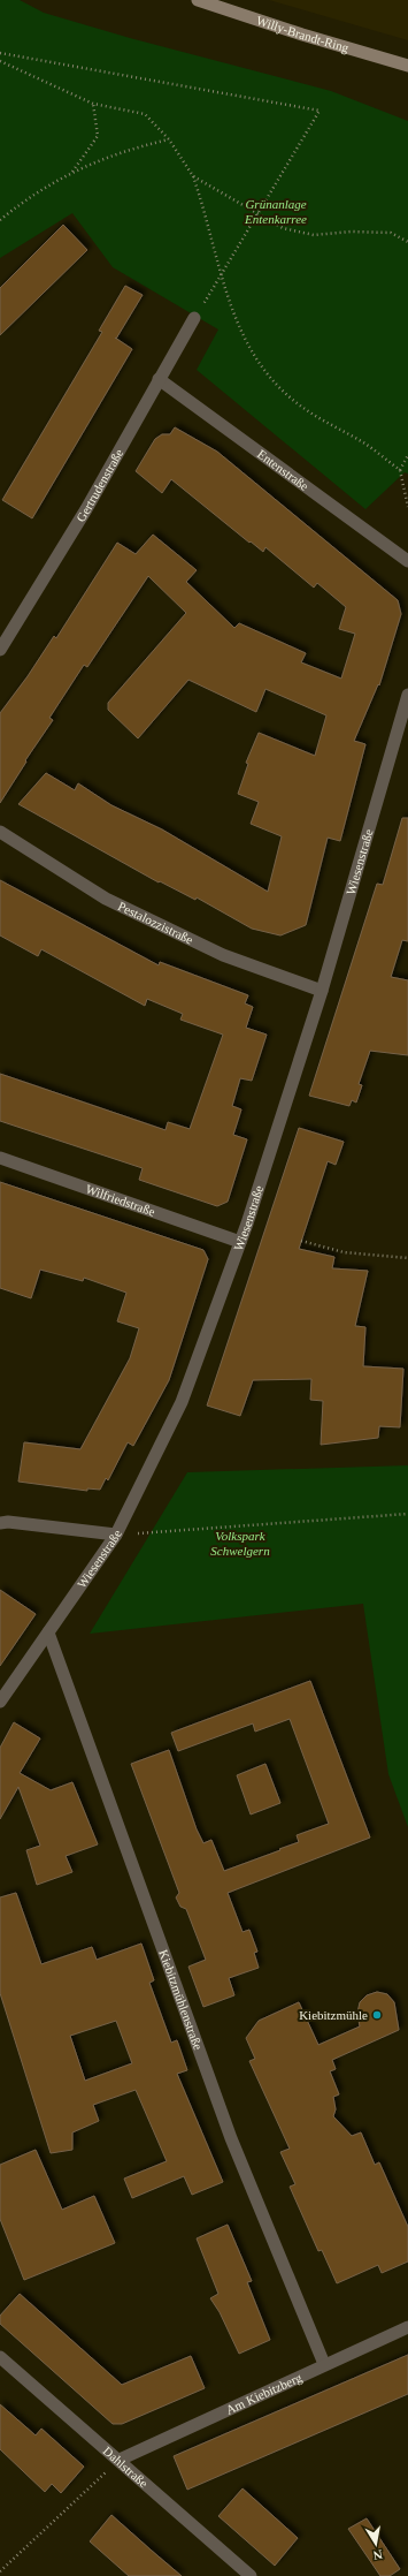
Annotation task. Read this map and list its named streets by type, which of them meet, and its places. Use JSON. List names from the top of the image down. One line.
{"streets":{"main road":["Willy-Brandt-Ring"],"street":["Entenstraße","Gertrudenstraße","Wiesenstraße","Pestalozzistraße","Wilfriedstraße","Kiebitzmühlenstraße","Am Kiebitzberg","Dahlstraße"]},"crossings":[["Entenstraße","Gertrudenstraße"],["Wiesenstraße","Pestalozzistraße"],["Wiesenstraße","Wilfriedstraße"],["Wiesenstraße","Kiebitzmühlenstraße"],["Kiebitzmühlenstraße","Am Kiebitzberg"],["Am Kiebitzberg","Dahlstraße"]],"parks":["Grünanlage Entenkarree","Volkspark Schwelgern"],"places":["Kiebitzmühle"],"north":"bottom"}
